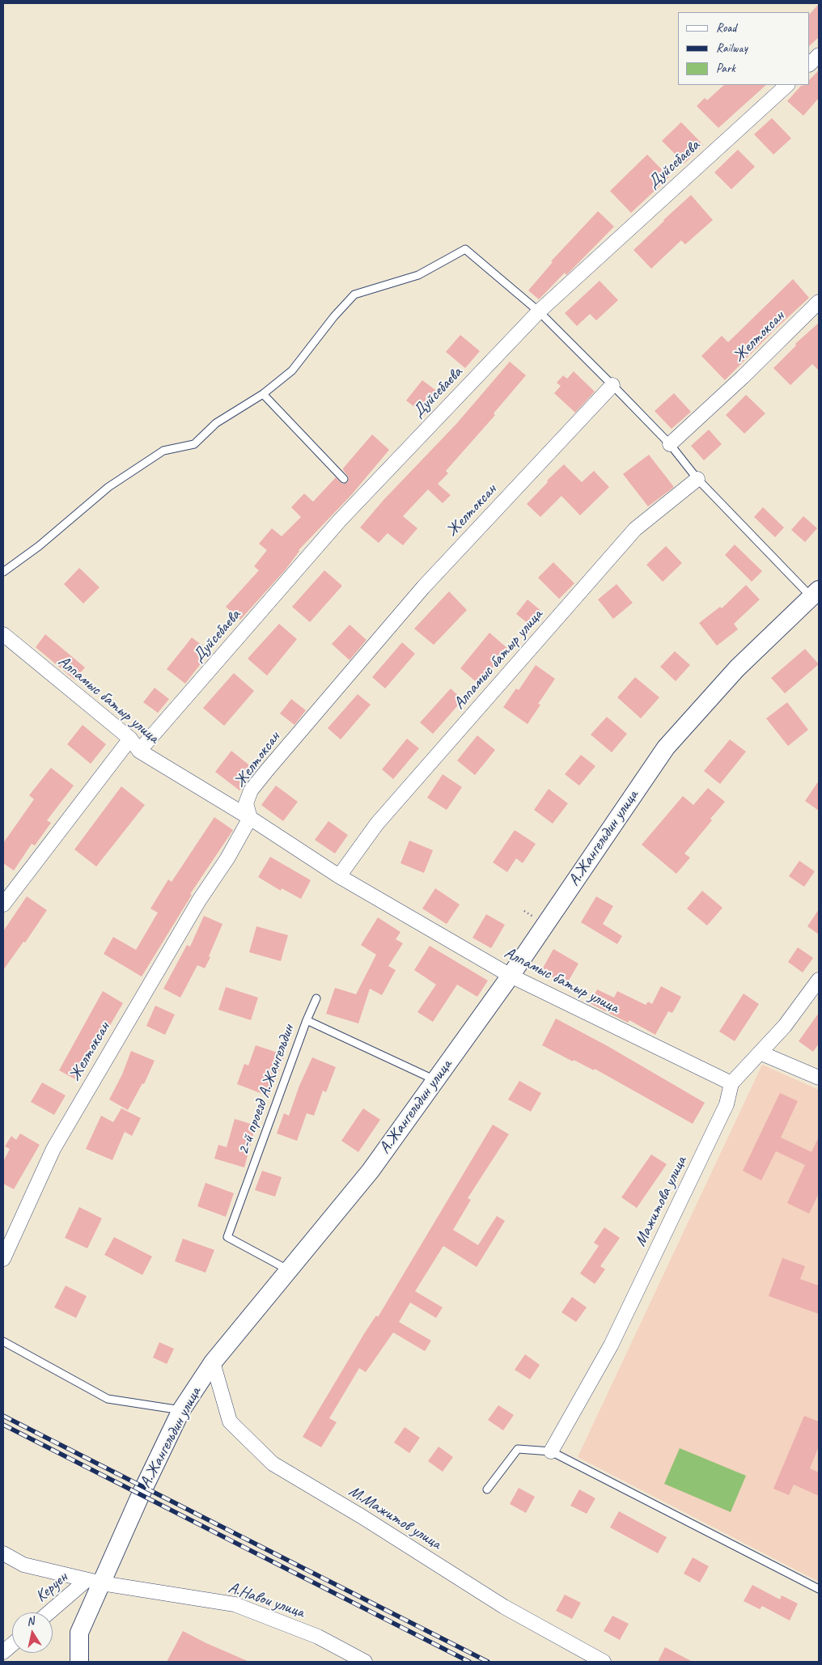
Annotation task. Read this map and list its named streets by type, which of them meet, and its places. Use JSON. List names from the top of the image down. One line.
{"streets":{"street":["Дуйсебаева","Желтоксан","Алпамыс батыр улица","А.Жангельдин улица","Мажитова улица","М.Мажитов улица","Керуен","А.Навои улица"],"lane":["2-й проезд А.Жангельдин"]},"crossings":[["Дуйсебаева","Алпамыс батыр улица"],["Желтоксан","Алпамыс батыр улица"],["Алпамыс батыр улица","А.Жангельдин улица"],["Алпамыс батыр улица","Мажитова улица"],["А.Жангельдин улица","2-й проезд А.Жангельдин"],["А.Жангельдин улица","М.Мажитов улица"],["А.Жангельдин улица","Керуен"],["А.Жангельдин улица","А.Навои улица"],["Керуен","А.Навои улица"]],"legend":["Road","Railway","Park"],"north":"top"}
